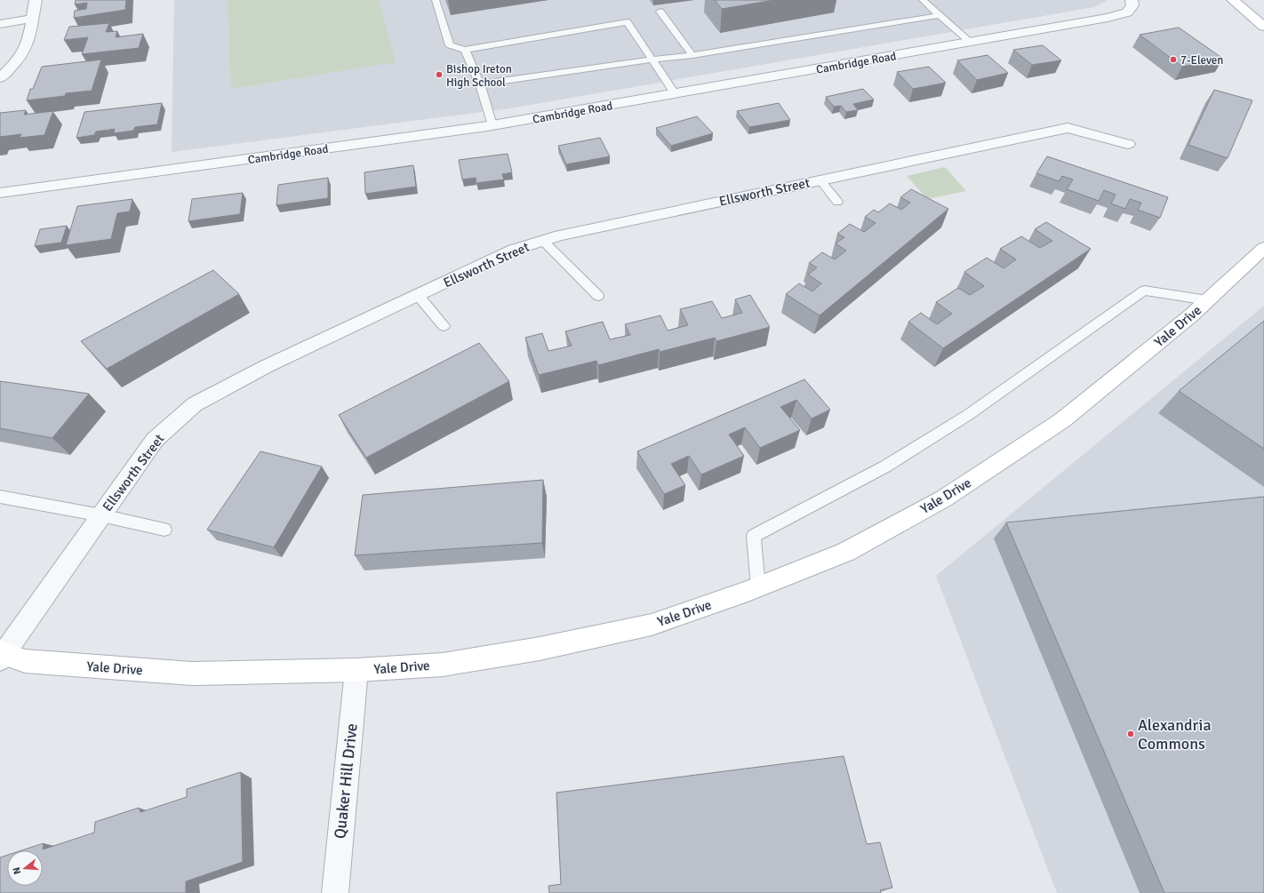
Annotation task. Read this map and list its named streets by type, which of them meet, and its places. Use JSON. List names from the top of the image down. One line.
{"streets":{"street":["Cambridge Road","Ellsworth Street","Yale Drive","Quaker Hill Drive"]},"crossings":[["Ellsworth Street","Yale Drive"],["Yale Drive","Quaker Hill Drive"]],"places":["7-Eleven","Bishop Ireton High School","Alexandria Commons"],"north":"left"}
